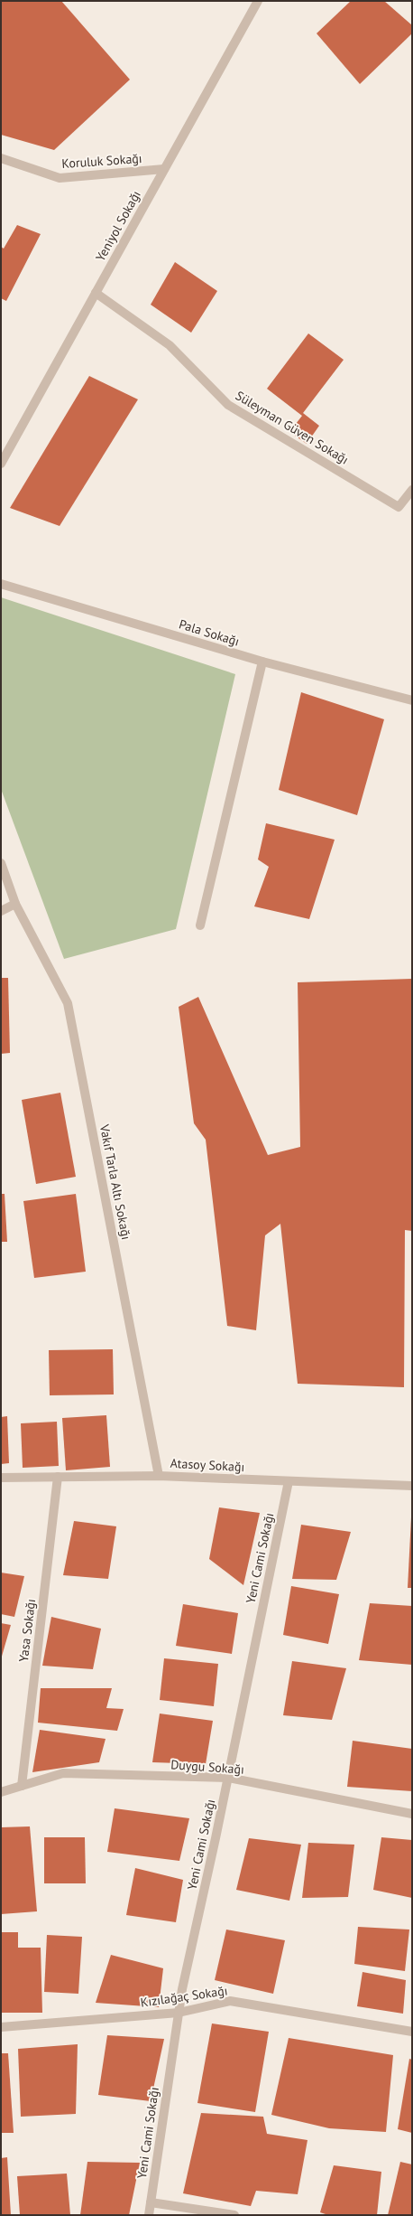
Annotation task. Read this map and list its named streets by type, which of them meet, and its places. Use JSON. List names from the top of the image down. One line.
{"streets":{"street":["Koruluk Sokağı","Yeniyol Sokağı","Süleyman Güven Sokağı","Pala Sokağı","Vakıf Tarla Altı Sokağı","Atasoy Sokağı","Yeni Cami Sokağı","Yasa Sokağı","Duygu Sokağı","Kızılağaç Sokağı"]},"crossings":[["Koruluk Sokağı","Yeniyol Sokağı"],["Yeniyol Sokağı","Süleyman Güven Sokağı"],["Vakıf Tarla Altı Sokağı","Atasoy Sokağı"],["Atasoy Sokağı","Yeni Cami Sokağı"],["Atasoy Sokağı","Yasa Sokağı"],["Yeni Cami Sokağı","Duygu Sokağı"],["Yeni Cami Sokağı","Kızılağaç Sokağı"],["Yasa Sokağı","Duygu Sokağı"]]}
